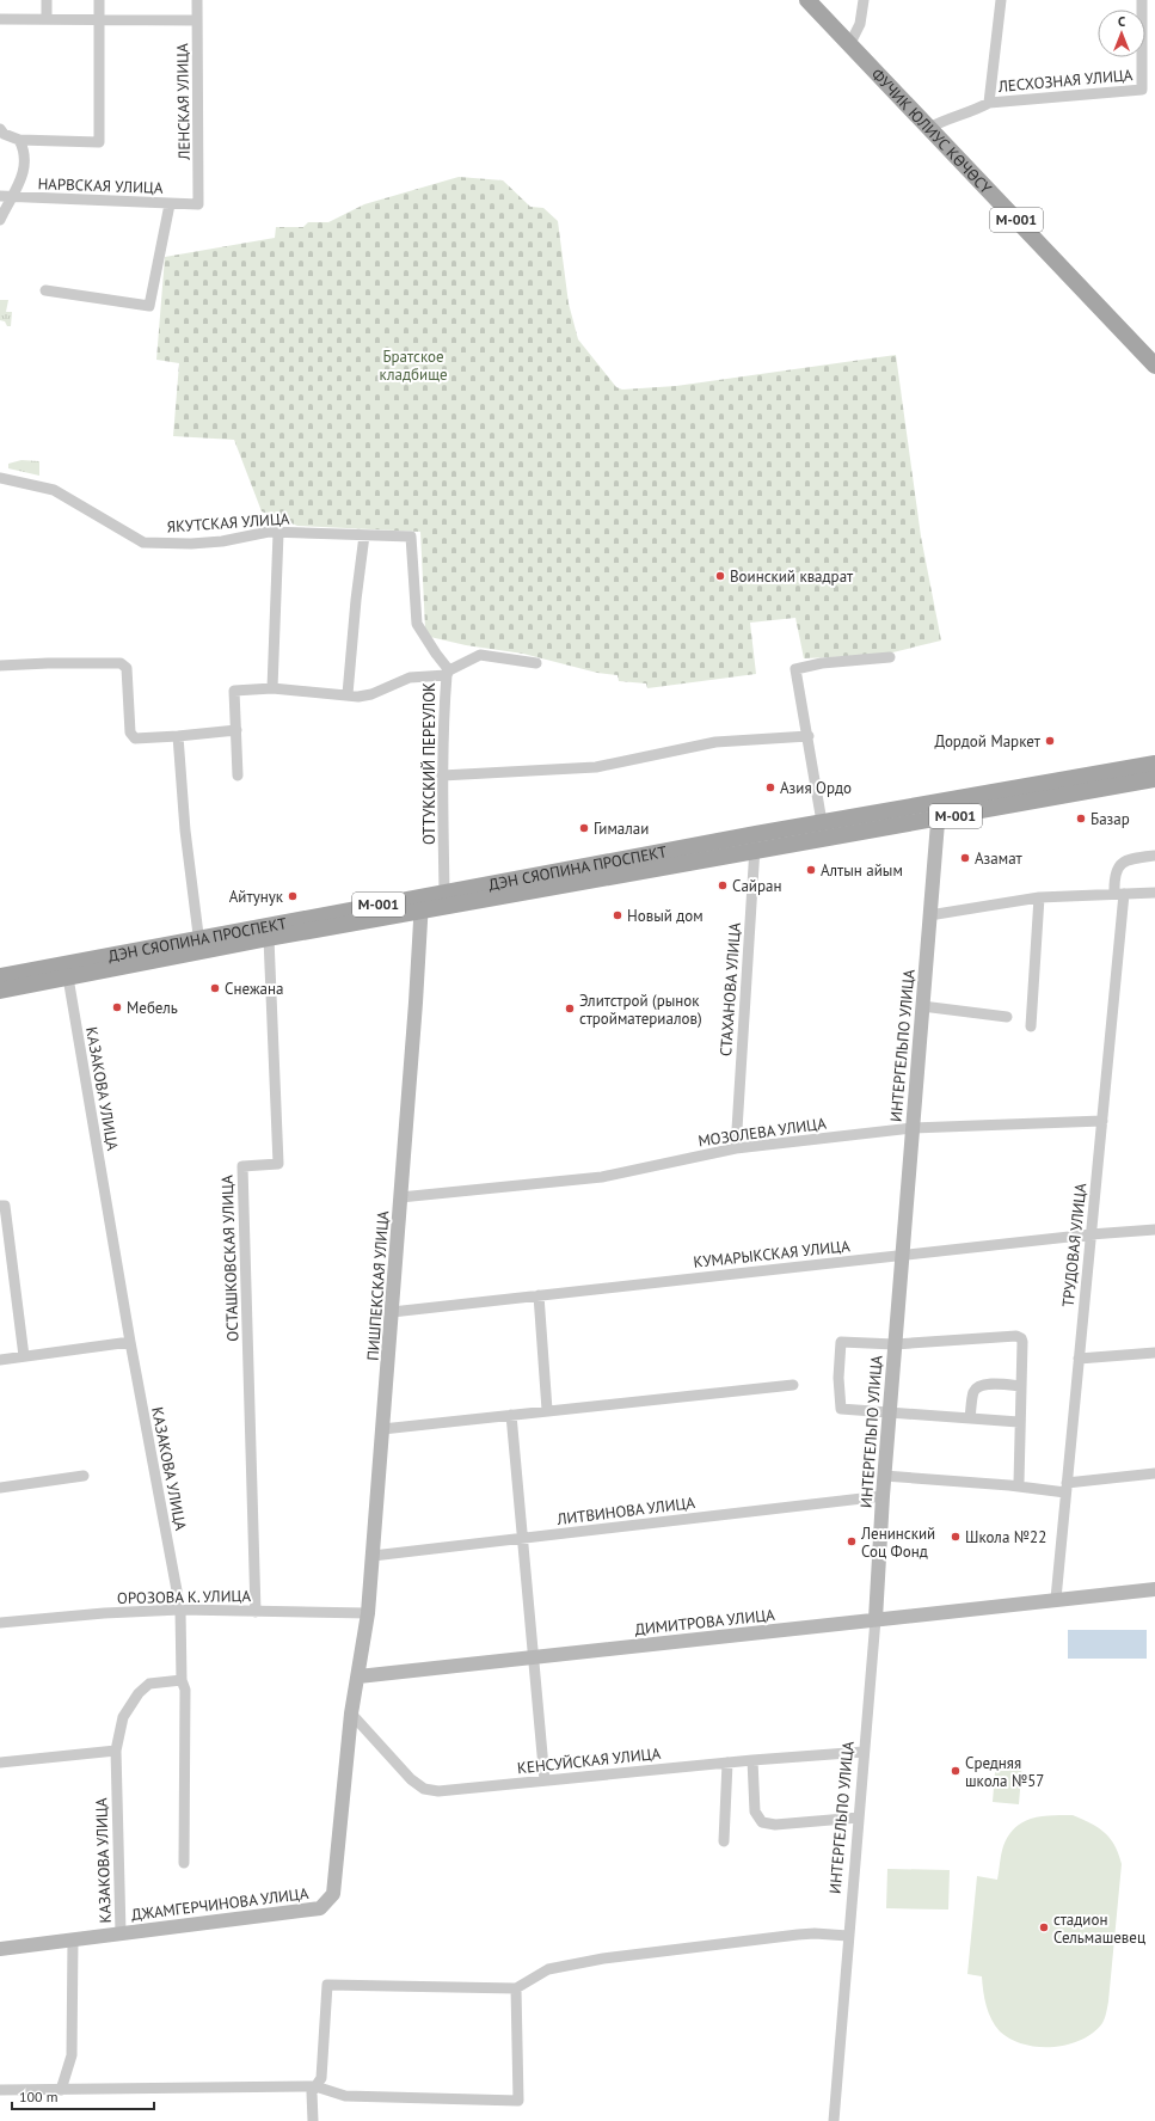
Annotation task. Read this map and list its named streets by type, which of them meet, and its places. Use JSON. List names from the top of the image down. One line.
{"streets":{"main road":["ФУЧИК ЮЛИУС КӨЧӨСҮ","М-001","M-001","ДЭН СЯОПИНА ПРОСПЕКТ"],"street":["ЛЕСХОЗНАЯ УЛИЦА","ЛЕНСКАЯ УЛИЦА","НАРВСКАЯ УЛИЦА","ЯКУТСКАЯ УЛИЦА","ОТТУКСКИЙ ПЕРЕУЛОК","СТАХАНОВА УЛИЦА","ИНТЕРГЕЛЬПО УЛИЦА","КАЗАКОВА УЛИЦА","МОЗОЛЕВА УЛИЦА","ТРУДОВАЯ УЛИЦА","КУМАРЫКСКАЯ УЛИЦА","ОСТАШКОВСКАЯ УЛИЦА","ПИШПЕКСКАЯ УЛИЦА","ЛИТВИНОВА УЛИЦА","ОРОЗОВА К. УЛИЦА","ДИМИТРОВА УЛИЦА","КЕНСУЙСКАЯ УЛИЦА","ДЖАМГЕРЧИНОВА УЛИЦА"]},"crossings":[["ЛЕНСКАЯ УЛИЦА","НАРВСКАЯ УЛИЦА"],["ЯКУТСКАЯ УЛИЦА","ОТТУКСКИЙ ПЕРЕУЛОК"],["ОТТУКСКИЙ ПЕРЕУЛОК","ДЭН СЯОПИНА ПРОСПЕКТ"],["ДЭН СЯОПИНА ПРОСПЕКТ","СТАХАНОВА УЛИЦА"],["ДЭН СЯОПИНА ПРОСПЕКТ","ИНТЕРГЕЛЬПО УЛИЦА"],["ДЭН СЯОПИНА ПРОСПЕКТ","КАЗАКОВА УЛИЦА"],["ДЭН СЯОПИНА ПРОСПЕКТ","ОСТАШКОВСКАЯ УЛИЦА"],["ДЭН СЯОПИНА ПРОСПЕКТ","ПИШПЕКСКАЯ УЛИЦА"],["СТАХАНОВА УЛИЦА","МОЗОЛЕВА УЛИЦА"],["ИНТЕРГЕЛЬПО УЛИЦА","МОЗОЛЕВА УЛИЦА"],["ИНТЕРГЕЛЬПО УЛИЦА","КУМАРЫКСКАЯ УЛИЦА"],["ИНТЕРГЕЛЬПО УЛИЦА","ЛИТВИНОВА УЛИЦА"],["ИНТЕРГЕЛЬПО УЛИЦА","ДИМИТРОВА УЛИЦА"],["ИНТЕРГЕЛЬПО УЛИЦА","КЕНСУЙСКАЯ УЛИЦА"],["КАЗАКОВА УЛИЦА","ОРОЗОВА К. УЛИЦА"],["КАЗАКОВА УЛИЦА","ДЖАМГЕРЧИНОВА УЛИЦА"],["МОЗОЛЕВА УЛИЦА","ТРУДОВАЯ УЛИЦА"],["МОЗОЛЕВА УЛИЦА","ПИШПЕКСКАЯ УЛИЦА"],["ТРУДОВАЯ УЛИЦА","КУМАРЫКСКАЯ УЛИЦА"],["ТРУДОВАЯ УЛИЦА","ДИМИТРОВА УЛИЦА"],["КУМАРЫКСКАЯ УЛИЦА","ПИШПЕКСКАЯ УЛИЦА"],["ОСТАШКОВСКАЯ УЛИЦА","ОРОЗОВА К. УЛИЦА"],["ПИШПЕКСКАЯ УЛИЦА","ЛИТВИНОВА УЛИЦА"],["ПИШПЕКСКАЯ УЛИЦА","ОРОЗОВА К. УЛИЦА"],["ПИШПЕКСКАЯ УЛИЦА","ДИМИТРОВА УЛИЦА"],["ПИШПЕКСКАЯ УЛИЦА","ДЖАМГЕРЧИНОВА УЛИЦА"],["ДИМИТРОВА УЛИЦА","ДЖАМГЕРЧИНОВА УЛИЦА"],["КЕНСУЙСКАЯ УЛИЦА","ДЖАМГЕРЧИНОВА УЛИЦА"]],"parks":["Братское кладбище"],"places":["Воинский квадрат","Дордой Маркет","Азия Ордо","Базар","Гималаи","Азамат","Алтын айым","Сайран","Айтунук","Новый дом","Снежана","Мебель","Элитстрой (рынок стройматериалов)","Школа №22","Ленинский Соц Фонд","Средняя школа №57","стадион Сельмашевец"],"scale_bar":"100 m","north":"top"}
